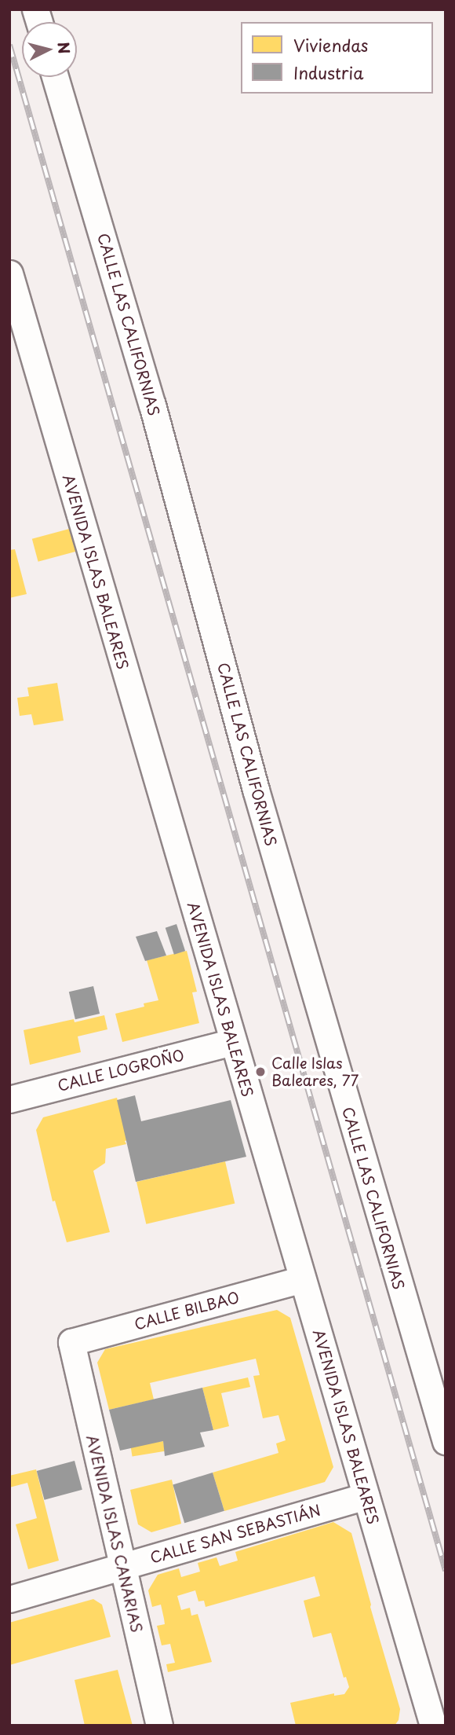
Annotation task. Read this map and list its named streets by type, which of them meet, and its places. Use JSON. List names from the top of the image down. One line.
{"streets":{"street":["CALLE LAS CALIFORNIAS","AVENIDA ISLAS BALEARES","CALLE LOGROÑO","CALLE BILBAO","AVENIDA ISLAS CANARIAS","CALLE SAN SEBASTIÁN"]},"crossings":[["AVENIDA ISLAS BALEARES","CALLE LOGROÑO"],["AVENIDA ISLAS BALEARES","CALLE BILBAO"],["AVENIDA ISLAS BALEARES","CALLE SAN SEBASTIÁN"],["CALLE BILBAO","AVENIDA ISLAS CANARIAS"],["AVENIDA ISLAS CANARIAS","CALLE SAN SEBASTIÁN"]],"places":["Calle Islas Baleares, 77"],"legend":["Viviendas","Industria"],"north":"right"}
